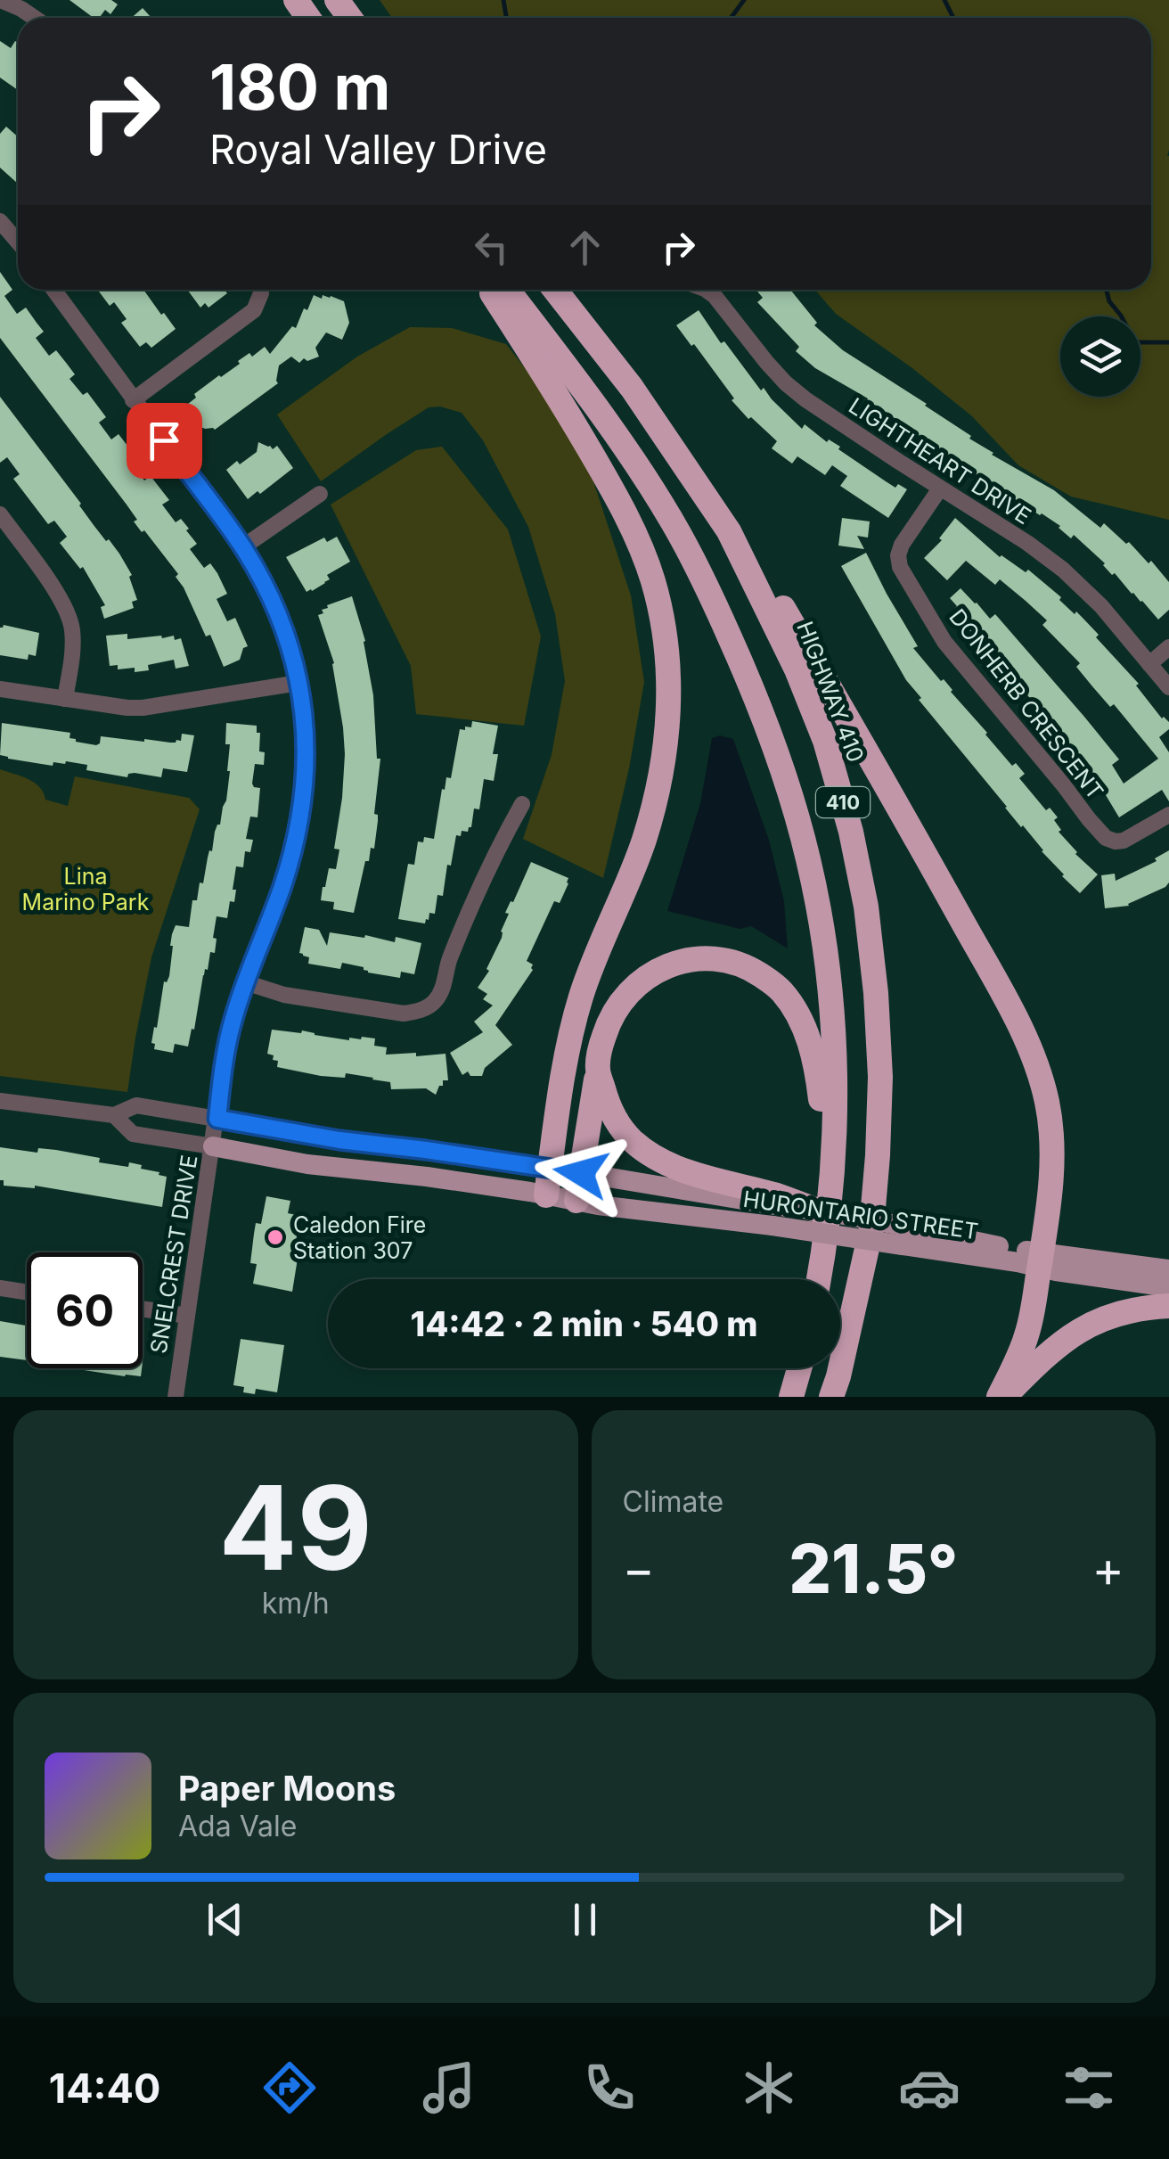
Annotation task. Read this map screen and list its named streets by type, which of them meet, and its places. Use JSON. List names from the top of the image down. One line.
{"streets":{"highway":["HIGHWAY 410","410"],"main road":["HURONTARIO STREET"],"street":["LIGHTHEART DRIVE","DONHERB CRESCENT","SNELCREST DRIVE"]},"crossings":[["LIGHTHEART DRIVE","DONHERB CRESCENT"],["HURONTARIO STREET","SNELCREST DRIVE"]],"parks":["Lina Marino Park"],"places":["Caledon Fire Station 307"],"page":{"turn":["180 m","Royal Valley Drive"],"limit":"60","trip":"14:42 · 2 min · 540 m","tile":[["49","km/h"],"Climate"],"heat":["−","21.5°","+"],"song":["Paper Moons","Ada Vale"],"tabs":"14:40"}}
